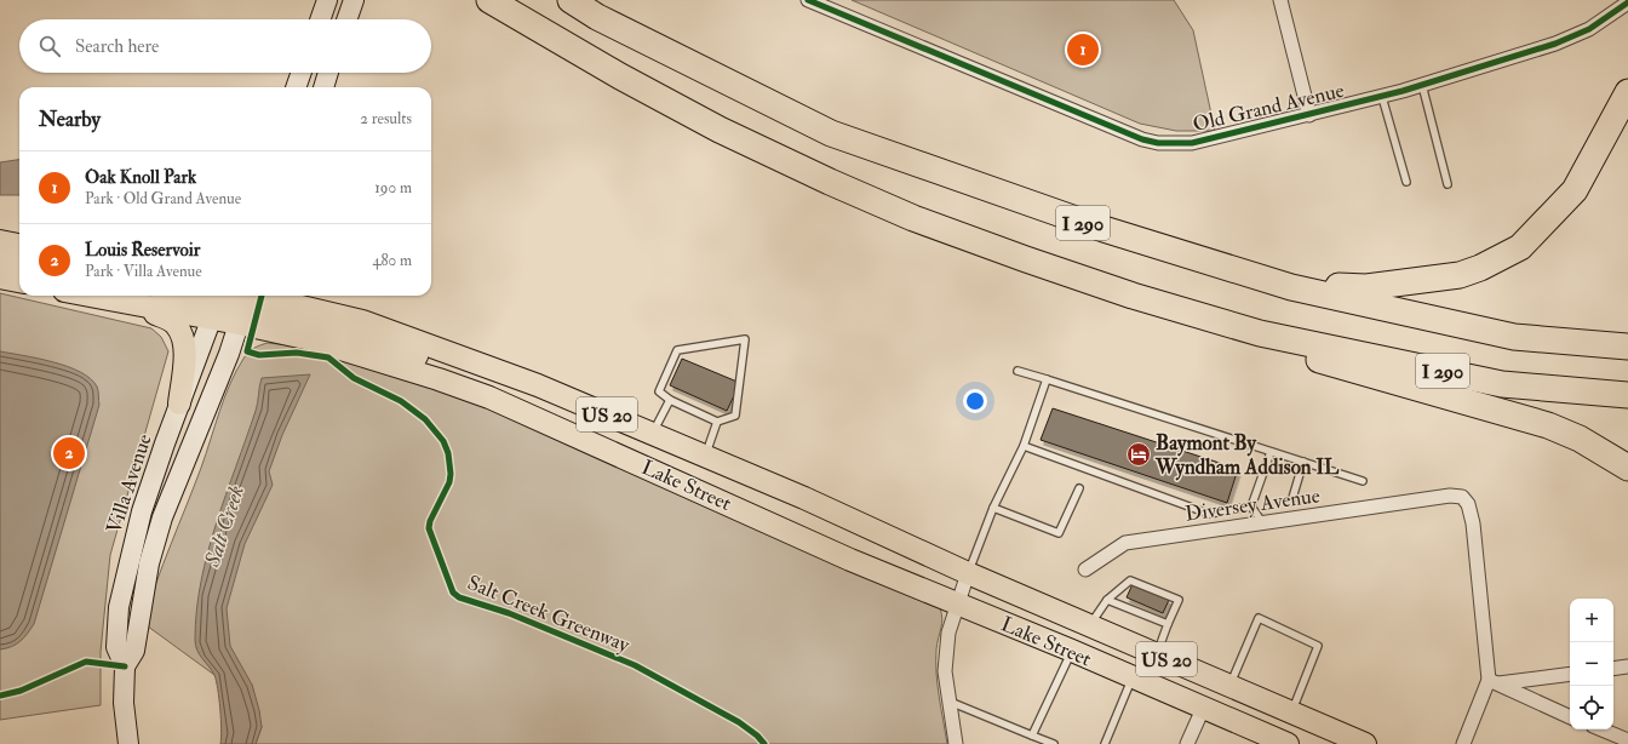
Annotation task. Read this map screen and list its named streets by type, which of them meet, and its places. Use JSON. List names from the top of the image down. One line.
{"streets":{"highway":["I 290"],"main road":["US 20","Villa Avenue","Lake Street"],"street":["Old Grand Avenue","Diversey Avenue"],"cycle path":["Salt Creek Greenway"]},"crossings":[["Villa Avenue","Lake Street"]],"water":["Salt Creek"],"places":{"hotel":["Baymont By Wyndham Addison IL"]},"page":{"search":"Search here","pins":["1","2"],"heading":["Nearby","2 results"],"list":[{"mark":"1","name":"Oak Knoll Park","note":"Park · Old Grand Avenue","value":"190 m"},{"mark":"2","name":"Louis Reservoir","note":"Park · Villa Avenue","value":"480 m"}],"map_buttons":["+","−"]}}
